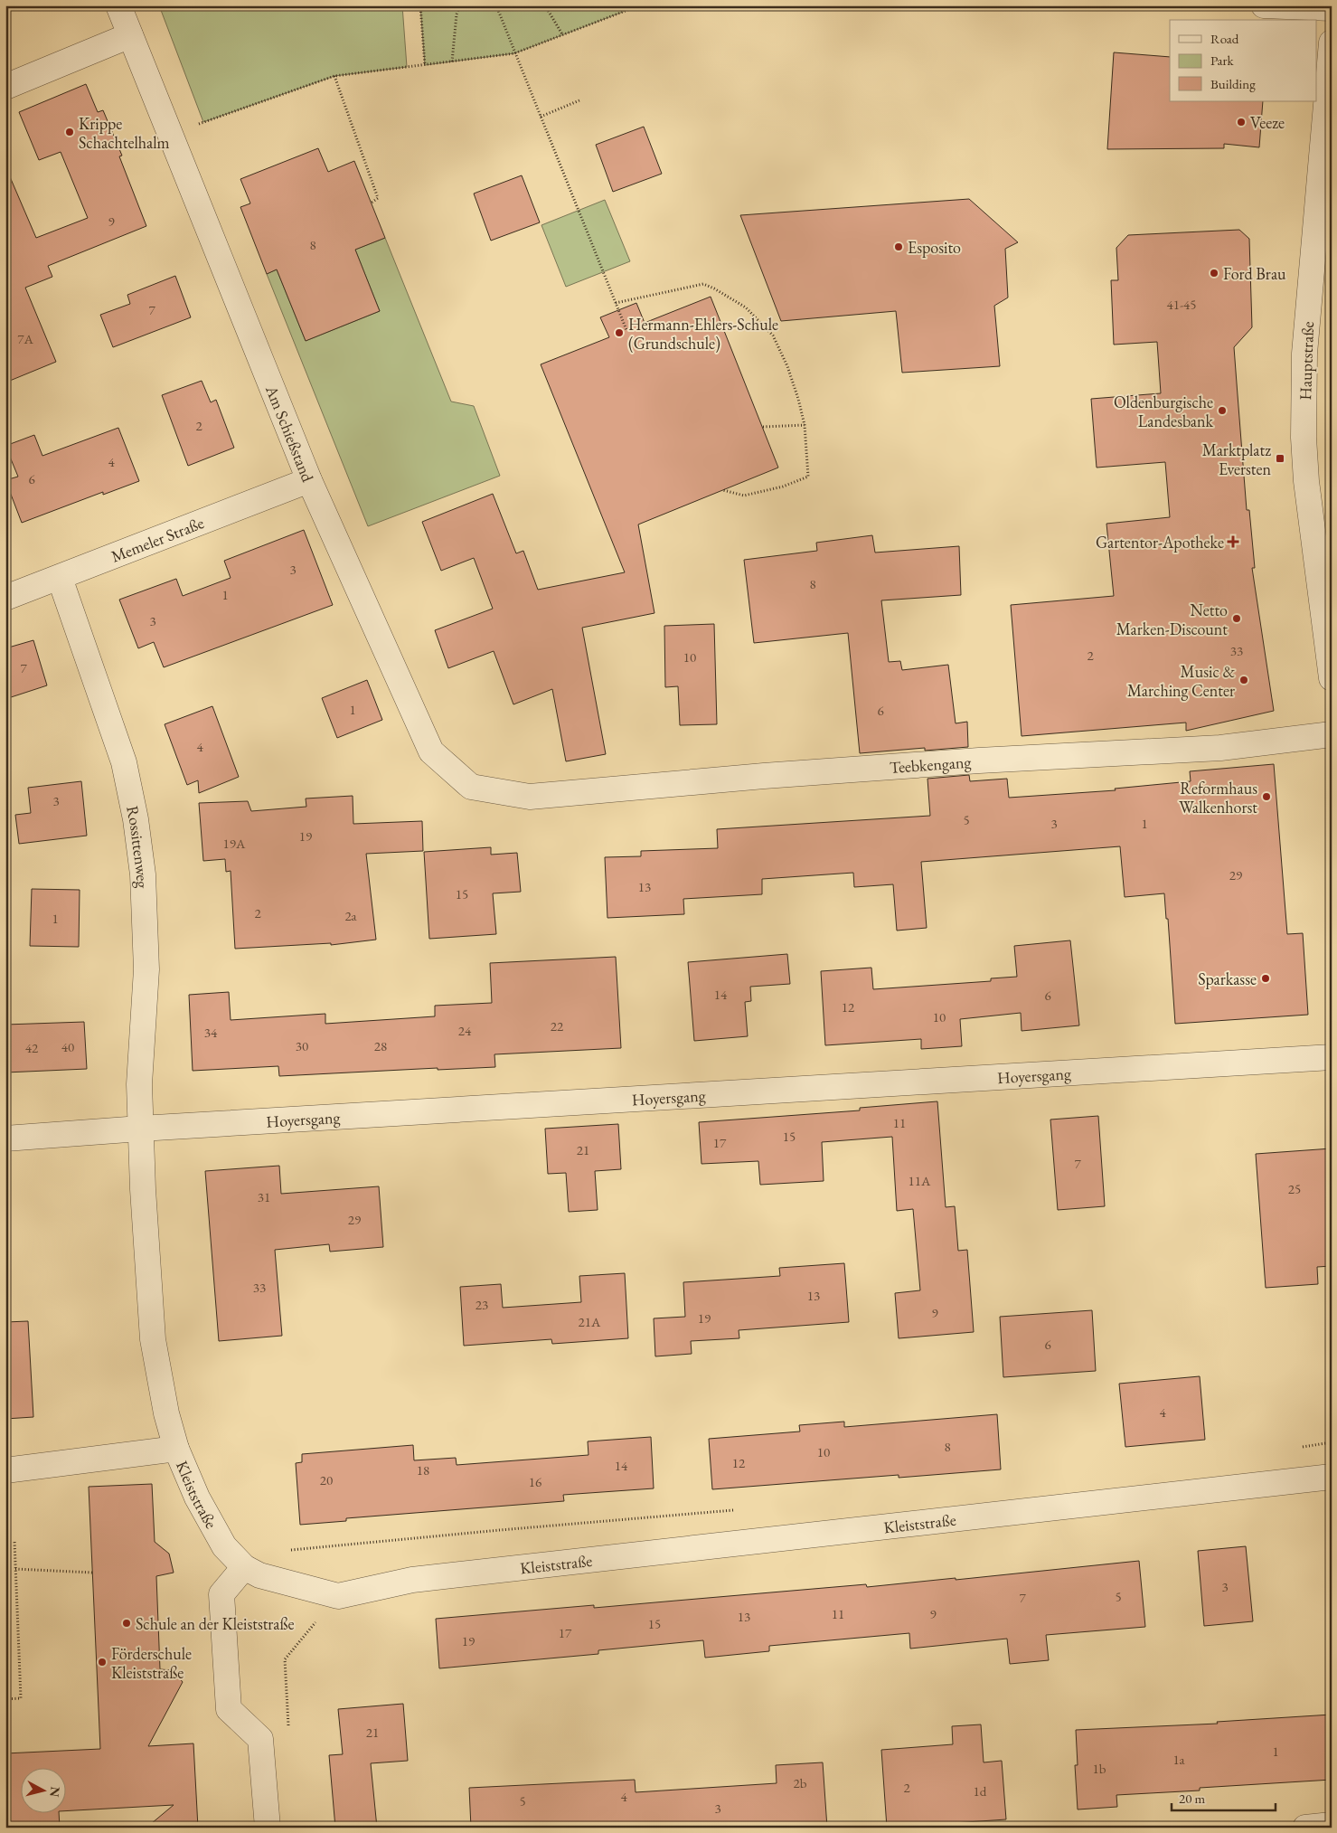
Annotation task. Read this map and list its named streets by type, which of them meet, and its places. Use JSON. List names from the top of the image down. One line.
{"streets":{"street":["Hauptstraße","Am Schießstand","Memeler Straße","Teebkengang","Rossittenweg","Hoyersgang","Kleiststraße"]},"crossings":[["Am Schießstand","Memeler Straße"],["Am Schießstand","Teebkengang"],["Memeler Straße","Rossittenweg"],["Rossittenweg","Hoyersgang"],["Rossittenweg","Kleiststraße"],["Hoyersgang","Kleiststraße"]],"places":{"other":["Veeze","Krippe Schachtelhalm","Esposito","Ford Brau","Hermann-Ehlers-Schule (Grundschule)","Oldenburgische Landesbank","Netto Marken-Discount","Music & Marching Center","Reformhaus Walkenhorst","Sparkasse","Schule an der Kleiststraße","Förderschule Kleiststraße"],"transit":["Marktplatz Eversten"],"health":["Gartentor-Apotheke"]},"house_numbers":["9","8","41-45","7","7A","2","4","6","3","8","1","3","33","2","10","7","1","6","4","3","5","3","1","19","19A","29","13","15","2","2a","1","14","6","12","10","22","24","34","30","28","40","42","11","15","17","21","7","11A","25","31","29","33","13","23","9","19","21A","6","4","8","10","12","14","18","20","16","3","5","7","11","9","13","15","17","19","21","1","1a","1b","2b","2","1d","4","5","3"],"legend":["Road","Park","Building"],"scale_bar":"20 m","north":"right"}
